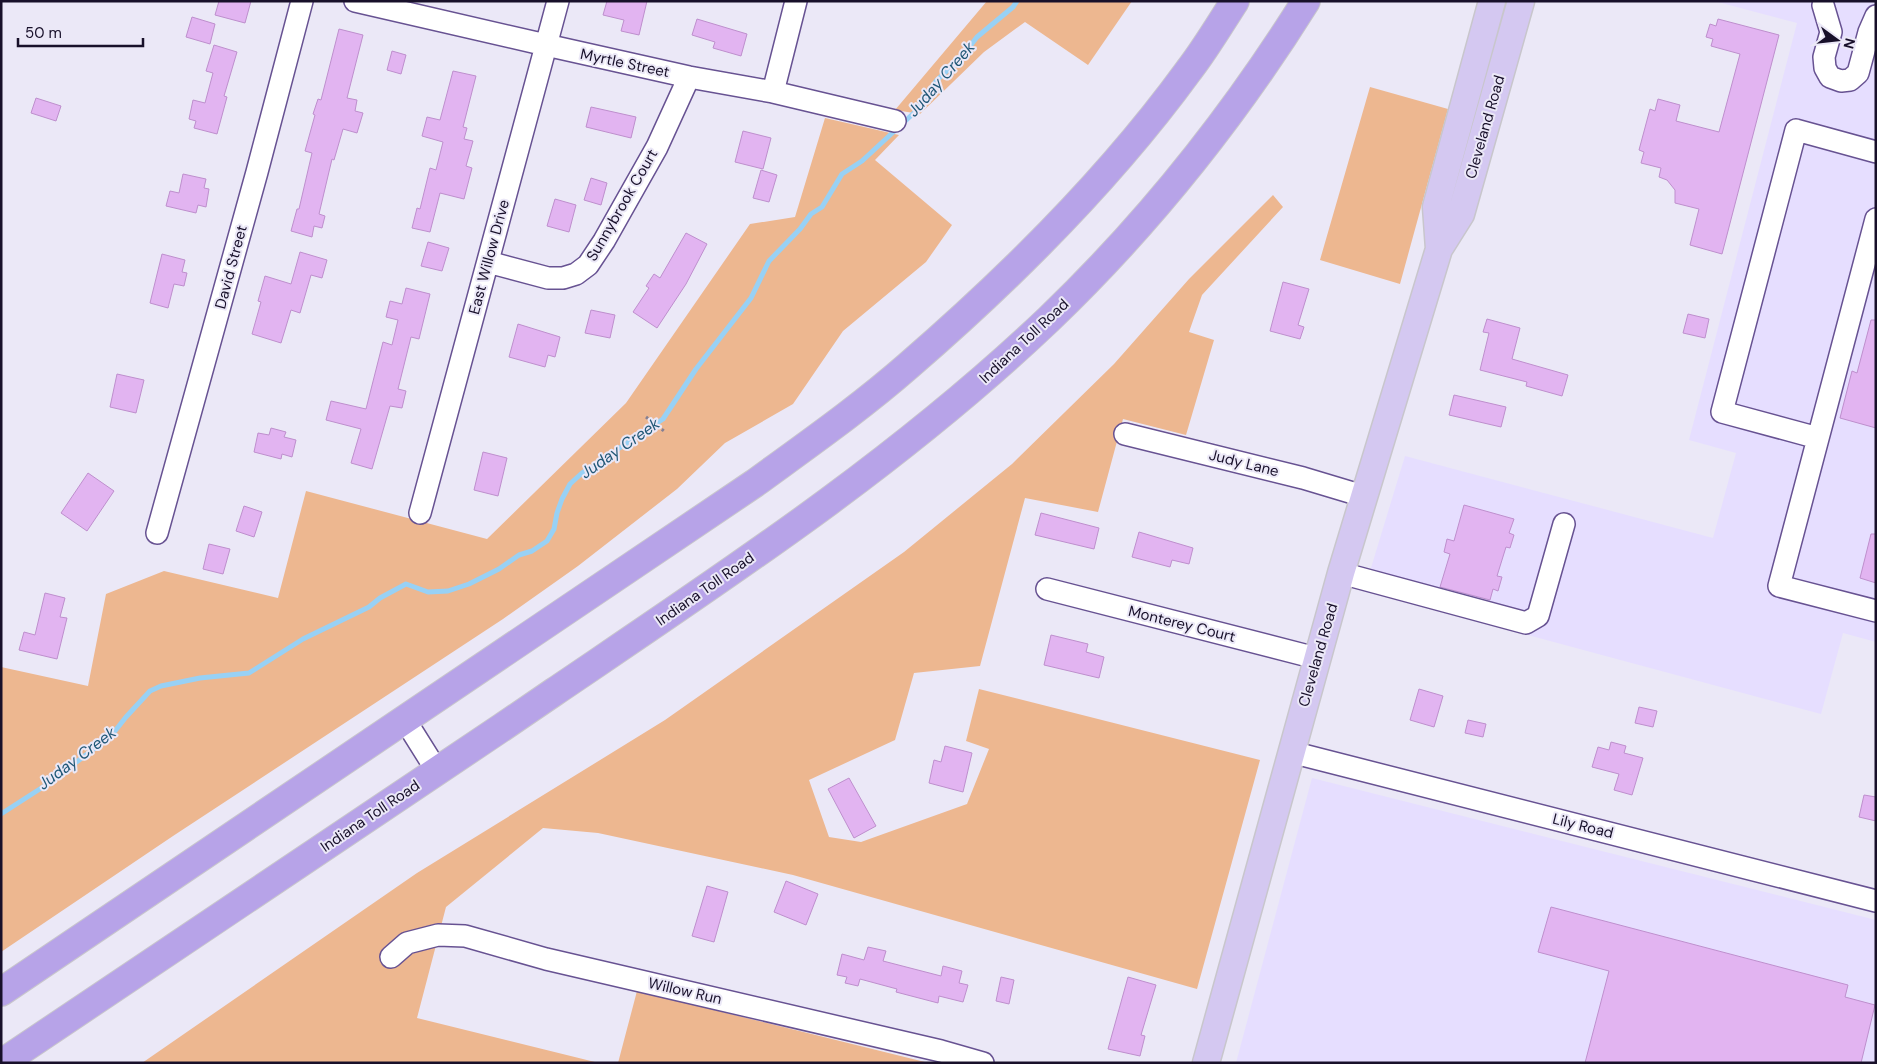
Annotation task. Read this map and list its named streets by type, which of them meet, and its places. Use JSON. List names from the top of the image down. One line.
{"streets":{"highway":["Indiana Toll Road"],"main road":["Cleveland Road"],"street":["Myrtle Street","Sunnybrook Court","East Willow Drive","David Street","Judy Lane","Monterey Court","Lily Road","Willow Run"]},"crossings":[["Myrtle Street","Sunnybrook Court"],["Myrtle Street","East Willow Drive"],["Cleveland Road","Judy Lane"],["Cleveland Road","Monterey Court"],["Cleveland Road","Lily Road"],["Sunnybrook Court","East Willow Drive"]],"water":["Juday Creek"],"scale_bar":"50 m","north":"right"}
